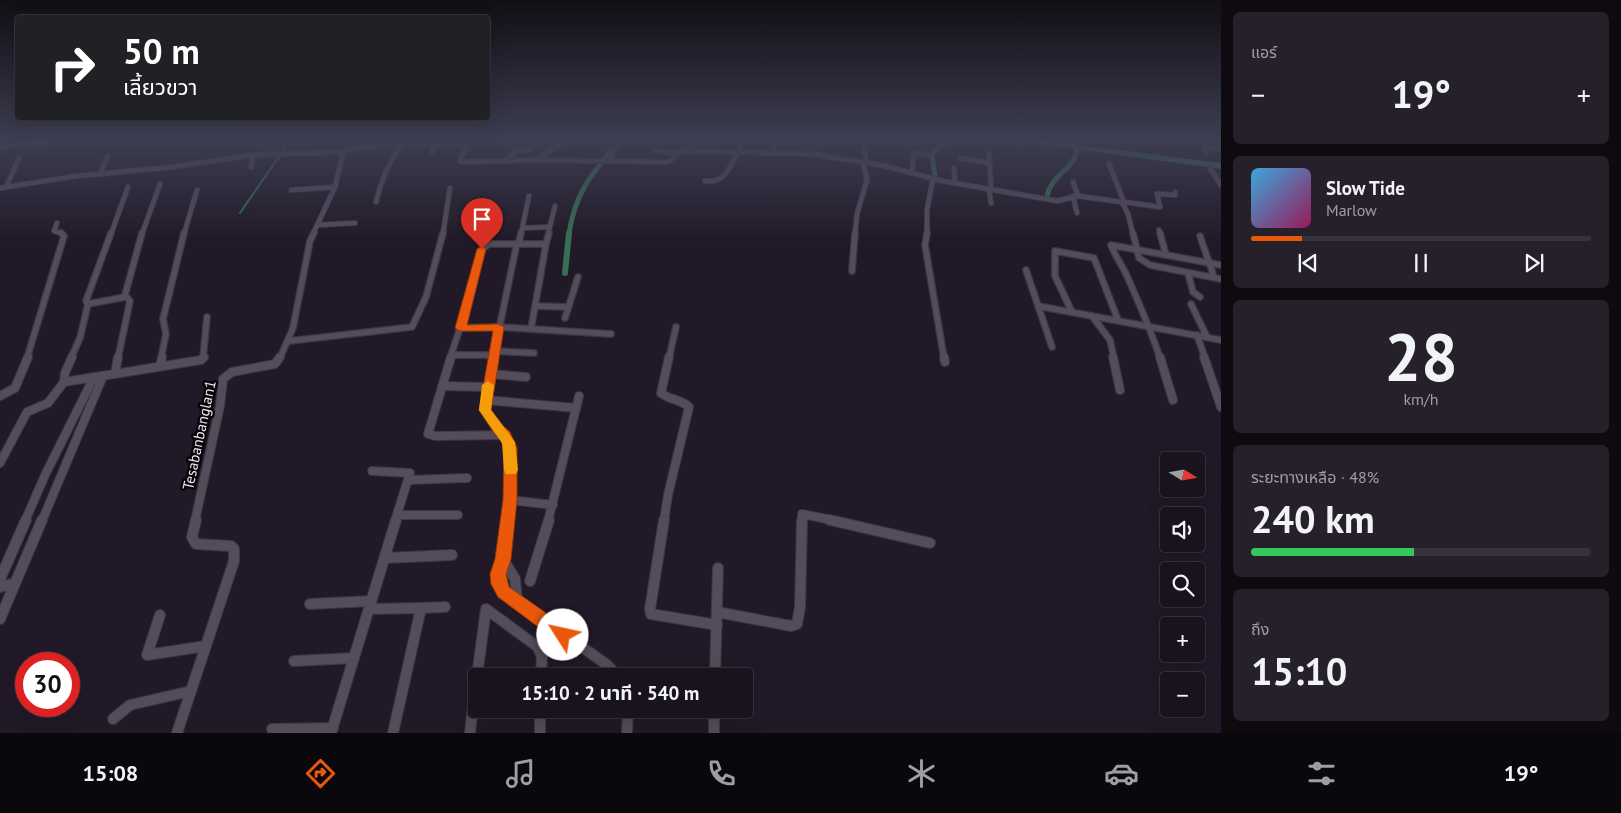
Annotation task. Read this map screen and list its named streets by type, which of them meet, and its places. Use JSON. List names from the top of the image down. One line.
{"streets":{"street":["Tesabanbanglan1"]},"north":"right","page":{"tile":["แอร์",["28","km/h"],["ระยะทางเหลือ · 48%","240 km"],["ถึง","15:10"]],"turn":["50 m","เลี้ยวขวา"],"heat":["−","19°","+"],"song":["Slow Tide","Marlow"],"map_buttons":["+","−"],"limit":"30","trip":"15:10 · 2 นาที · 540 m","tabs":["15:08","19°"]}}
